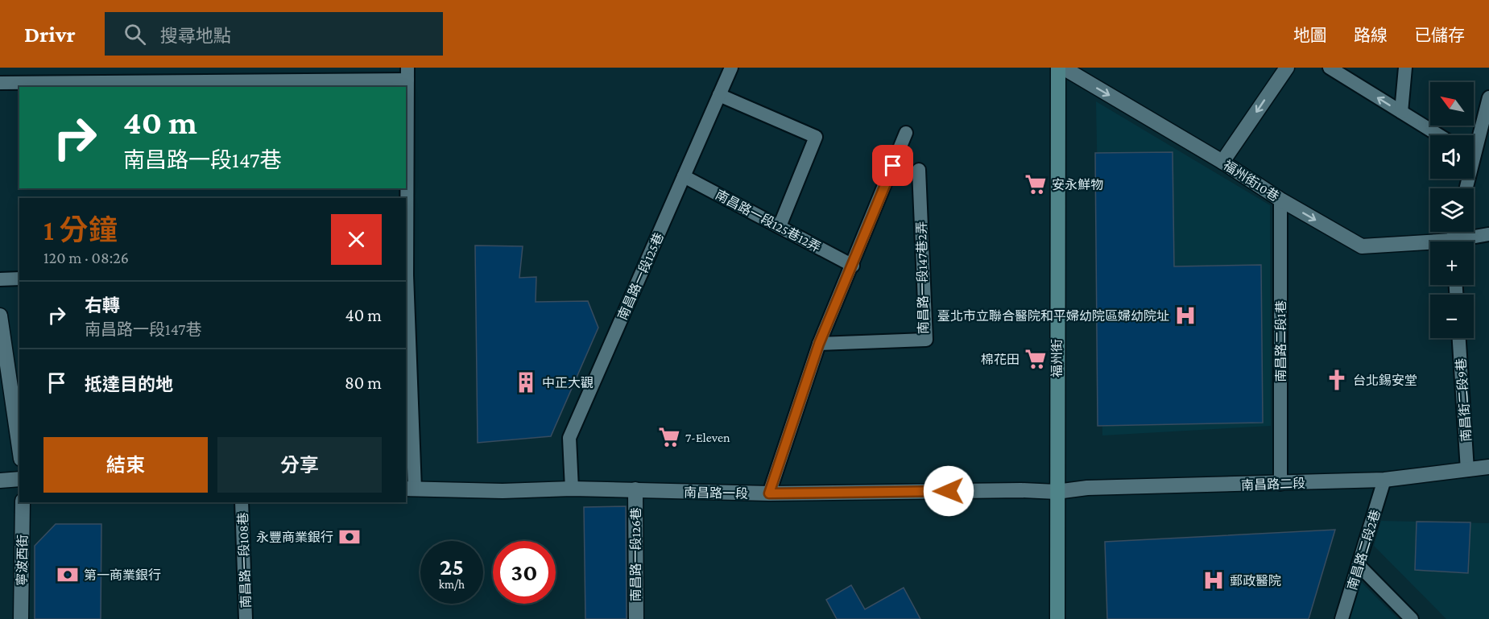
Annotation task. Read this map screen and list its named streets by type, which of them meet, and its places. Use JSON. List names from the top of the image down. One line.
{"streets":{"street":["福州街10巷","福州街","南昌路二段","南昌路一段","南昌路一段126巷","寧波西街"],"lane":["南昌路一段125巷12弄","南昌路一段125巷","南昌路一段147巷2弄","南昌路二段1巷","南昌街二段9巷","南昌路二段2巷","南昌路一段108巷"]},"crossings":[["福州街10巷","南昌路二段1巷"],["南昌路一段125巷12弄","南昌路一段125巷"],["南昌路一段125巷","南昌路一段"],["南昌路二段1巷","南昌路二段"],["福州街","南昌路二段"],["福州街","南昌路一段"],["南昌街二段9巷","南昌路二段"],["南昌路二段","南昌路一段"],["南昌路二段","南昌路二段2巷"],["南昌路一段","南昌路一段126巷"]],"one_way":["福州街10巷"],"places":{"supermarket":["安永鮮物","棉花田","7-Eleven"],"hospital":["臺北市立聯合醫院和平婦幼院區婦幼院址","郵政醫院"],"church":["台北錫安堂"],"building":["中正大觀"],"bank":["永豐商業銀行","第一商業銀行"]},"north":"top left","page":{"header":"Drivr","search":"搜尋地點","nav":["地圖","路線","已儲存"],"map_buttons":["+","−"],"turn":["40 m","南昌路一段147巷"],"heading":["1 分鐘","120 m · 08:26"],"list":[{"name":"右轉","note":"南昌路一段147巷","value":"40 m"},{"name":"抵達目的地","value":"80 m"}],"buttons":["結束","分享"],"speed":"25 km/h","limit":"30"}}
